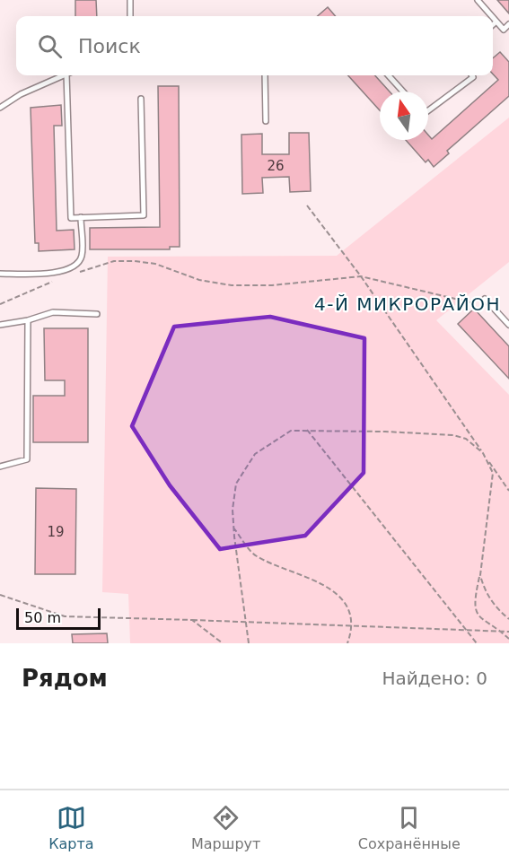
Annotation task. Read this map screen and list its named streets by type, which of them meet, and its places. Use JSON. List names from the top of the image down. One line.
{"districts":["4-Й МИКРОРАЙОН"],"house_numbers":["26","19"],"scale_bar":"50 m","north":"top","page":{"search":"Поиск","scale":"50 m","heading":["Рядом","Найдено: 0"],"nav":["Карта","Маршрут","Сохранённые"]}}
